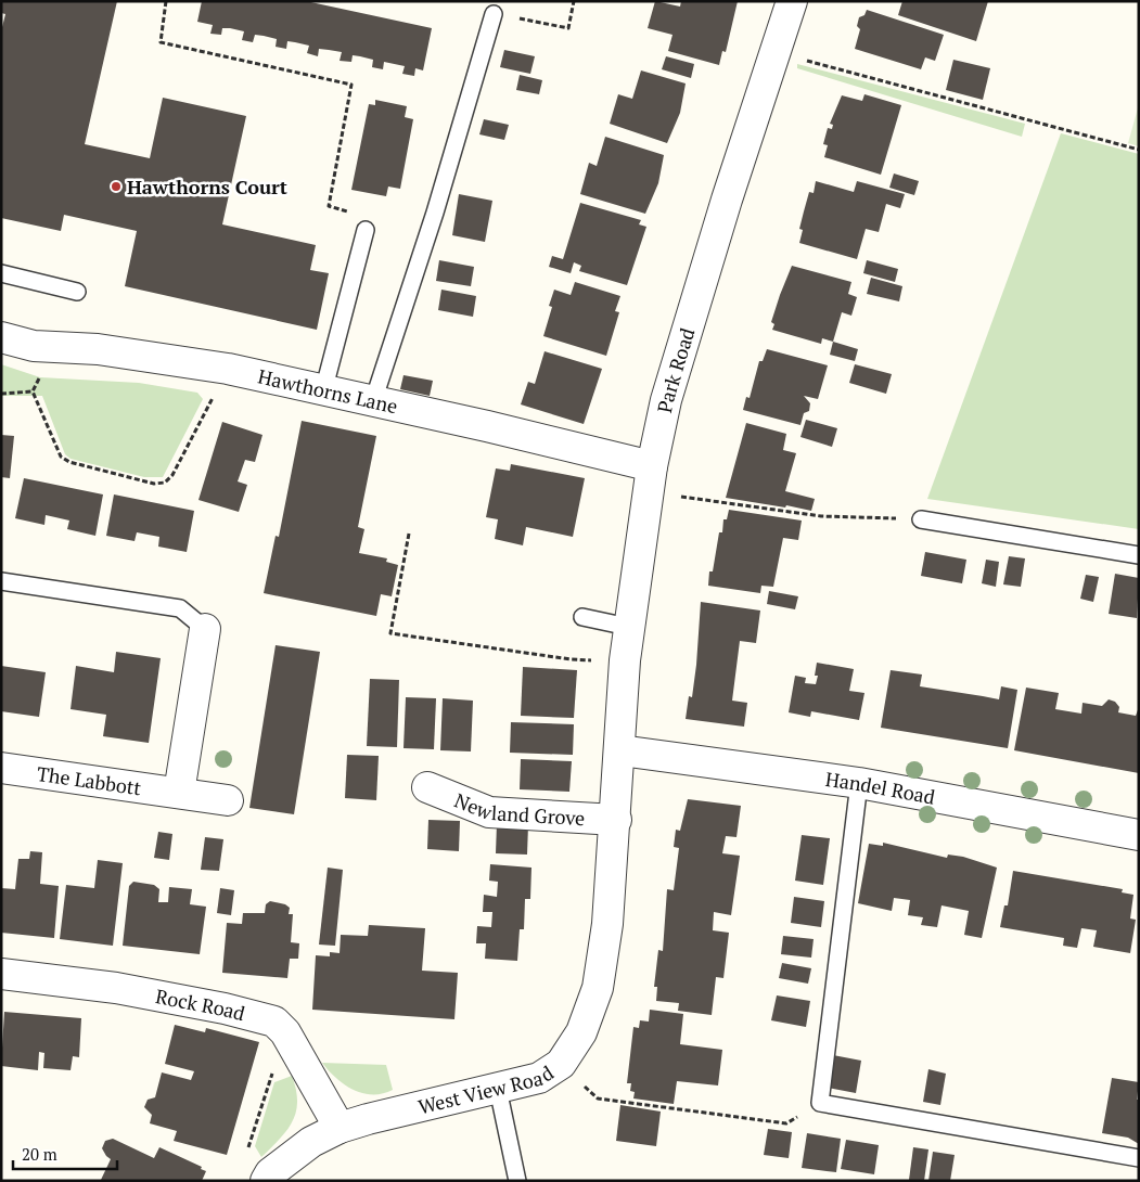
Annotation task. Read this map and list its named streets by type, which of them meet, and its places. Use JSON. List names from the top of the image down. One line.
{"streets":{"street":["Park Road","Hawthorns Lane","The Labbott","Handel Road","Newland Grove","Rock Road","West View Road"]},"crossings":[["Park Road","Hawthorns Lane"],["Park Road","Handel Road"],["Park Road","West View Road"],["Handel Road","West View Road"],["Newland Grove","West View Road"],["Rock Road","West View Road"]],"places":["Hawthorns Court"],"scale_bar":"20 m"}
